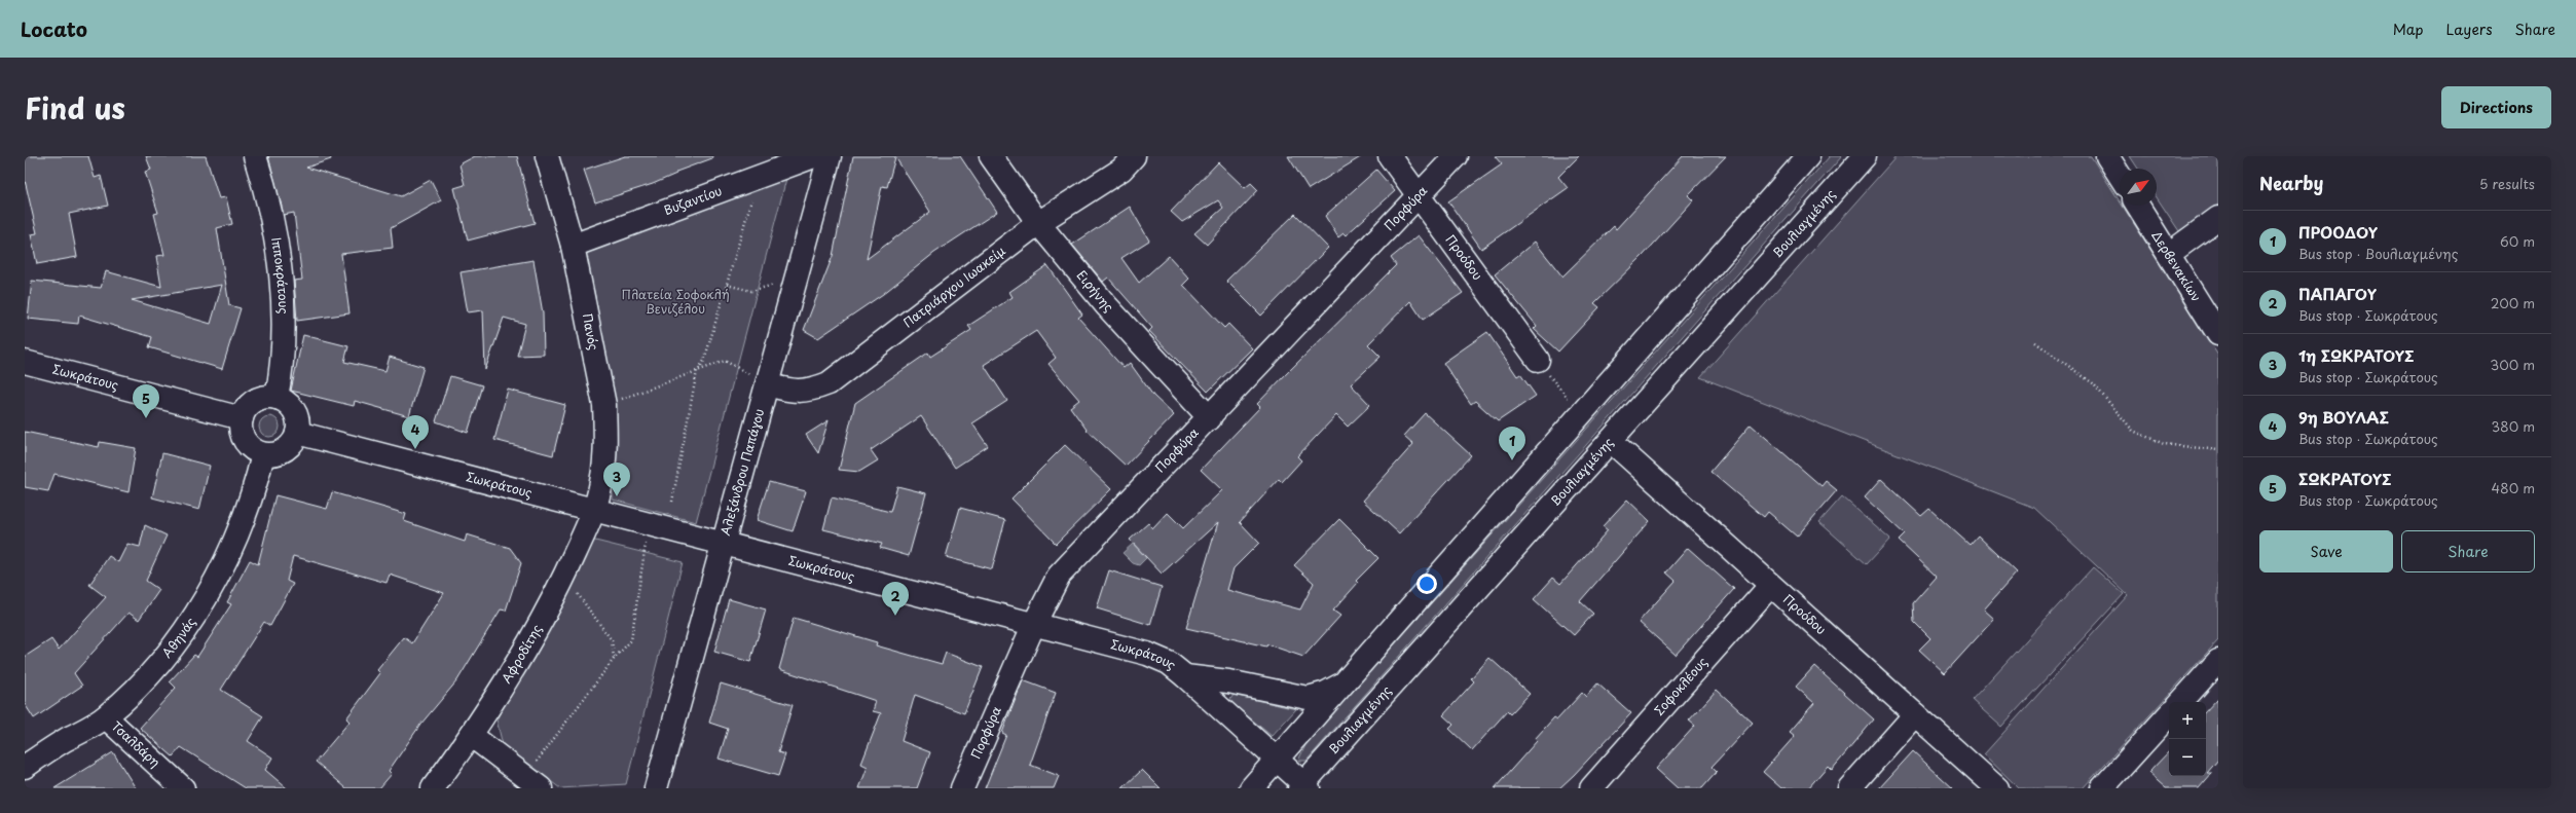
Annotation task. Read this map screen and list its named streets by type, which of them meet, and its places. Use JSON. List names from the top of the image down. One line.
{"streets":{"street":["Βυζαντίου","Πορφύρα","Βουλιαγμένης","Προόδου","Δερβενακίων","Ιπποκράτους","Πατριάρχου Ιωακείμ","Ειρήνης","Πανός","Σωκράτους","Αλεξάνδρου Παπάγου","Αθηνάς","Αφροδίτης","Σοφοκλέους","Τσαλδάρη"]},"crossings":[["Βυζαντίου","Πανός"],["Πορφύρα","Προόδου"],["Πορφύρα","Ειρήνης"],["Πορφύρα","Σωκράτους"],["Βουλιαγμένης","Προόδου"],["Βουλιαγμένης","Σωκράτους"],["Προόδου","Σοφοκλέους"],["Ιπποκράτους","Σωκράτους"],["Ιπποκράτους","Αθηνάς"],["Πατριάρχου Ιωακείμ","Ειρήνης"],["Πατριάρχου Ιωακείμ","Αλεξάνδρου Παπάγου"],["Πανός","Σωκράτους"],["Πανός","Αφροδίτης"],["Σωκράτους","Αλεξάνδρου Παπάγου"],["Σωκράτους","Αθηνάς"],["Σωκράτους","Αφροδίτης"],["Αθηνάς","Τσαλδάρη"]],"parks":["Πλατεία Σοφοκλή Βενιζέλου"],"north":"top right","page":{"header":"Locato","nav":["Map","Layers","Share"],"title":"Find us","buttons":["Directions",["Save","Share"]],"heading":["Nearby","5 results"],"list":[{"mark":"1","name":"ΠΡΟΟΔΟΥ","note":"Bus stop · Βουλιαγμένης","value":"60 m"},{"mark":"2","name":"ΠΑΠΑΓΟΥ","note":"Bus stop · Σωκράτους","value":"200 m"},{"mark":"3","name":"1η ΣΩΚΡΑΤΟΥΣ","note":"Bus stop · Σωκράτους","value":"300 m"},{"mark":"4","name":"9η ΒΟΥΛΑΣ","note":"Bus stop · Σωκράτους","value":"380 m"},{"mark":"5","name":"ΣΩΚΡΑΤΟΥΣ","note":"Bus stop · Σωκράτους","value":"480 m"}],"pins":["5","4","1","3","2"],"map_buttons":["+","−"]}}
